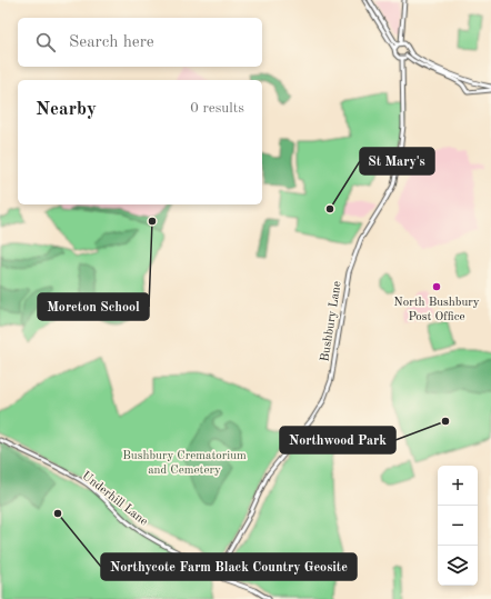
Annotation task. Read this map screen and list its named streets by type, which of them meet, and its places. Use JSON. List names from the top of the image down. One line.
{"streets":{"street":["Bushbury Lane","Underhill Lane"]},"crossings":[["Bushbury Lane","Underhill Lane"]],"parks":["Bushbury Crematorium and Cemetery"],"places":["St Mary's","Moreton School","North Bushbury Post Office","Northwood Park","Northycote Farm Black Country Geosite"],"page":{"search":"Search here","heading":["Nearby","0 results"],"map_buttons":["+","−"]}}
